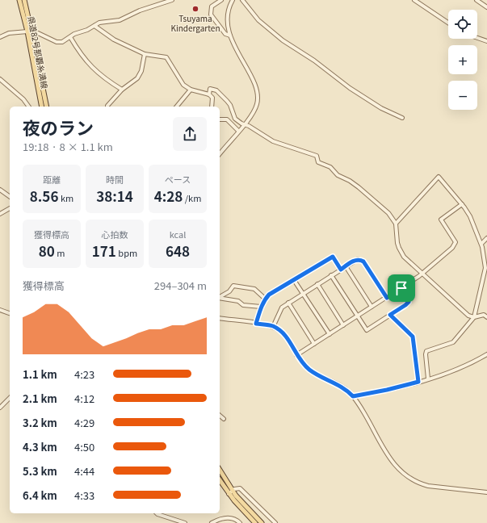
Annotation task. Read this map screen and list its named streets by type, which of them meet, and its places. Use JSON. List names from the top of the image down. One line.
{"streets":{"main road":["県道82号那覇糸満線"]},"places":["Tsuyama Kindergarten"],"page":{"map_buttons":["+","−"],"heading":["夜のラン","19:18 · 8 × 1.1 km"],"stats":[["距離","8.56 km"],["時間","38:14"],["ペース","4:28 /km"],["獲得標高","80 m"],["心拍数","171 bpm"],["kcal","648"]],"chart":["獲得標高","294–304 m"],"list":[{"name":"1.1 km","note":"4:23"},{"name":"2.1 km","note":"4:12"},{"name":"3.2 km","note":"4:29"},{"name":"4.3 km","note":"4:50"},{"name":"5.3 km","note":"4:44"},{"name":"6.4 km","note":"4:33"}]}}
